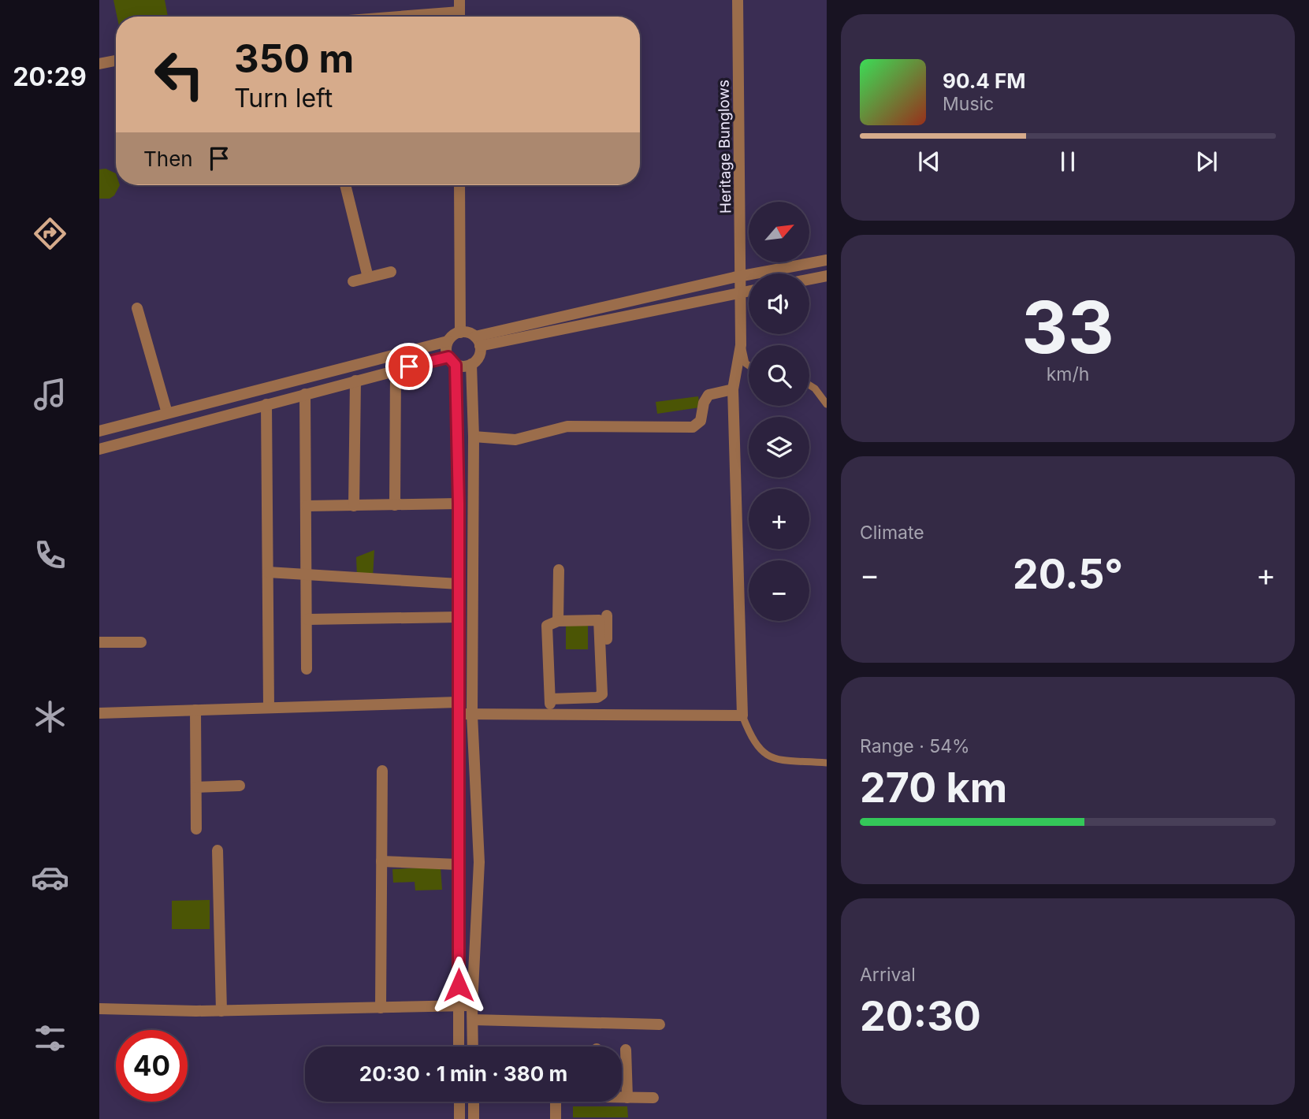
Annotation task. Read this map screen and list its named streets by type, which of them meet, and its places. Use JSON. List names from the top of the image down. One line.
{"streets":{"street":["Heritage Bunglows"]},"north":"top right","page":{"tabs":"20:29","turn":["350 m","Turn left"],"song":["90.4 FM","Music"],"then":"Then","map_buttons":["+","−"],"tile":[["33","km/h"],"Climate",["Range · 54%","270 km"],["Arrival","20:30"]],"heat":["−","20.5°","+"],"limit":"40","trip":"20:30 · 1 min · 380 m"}}
